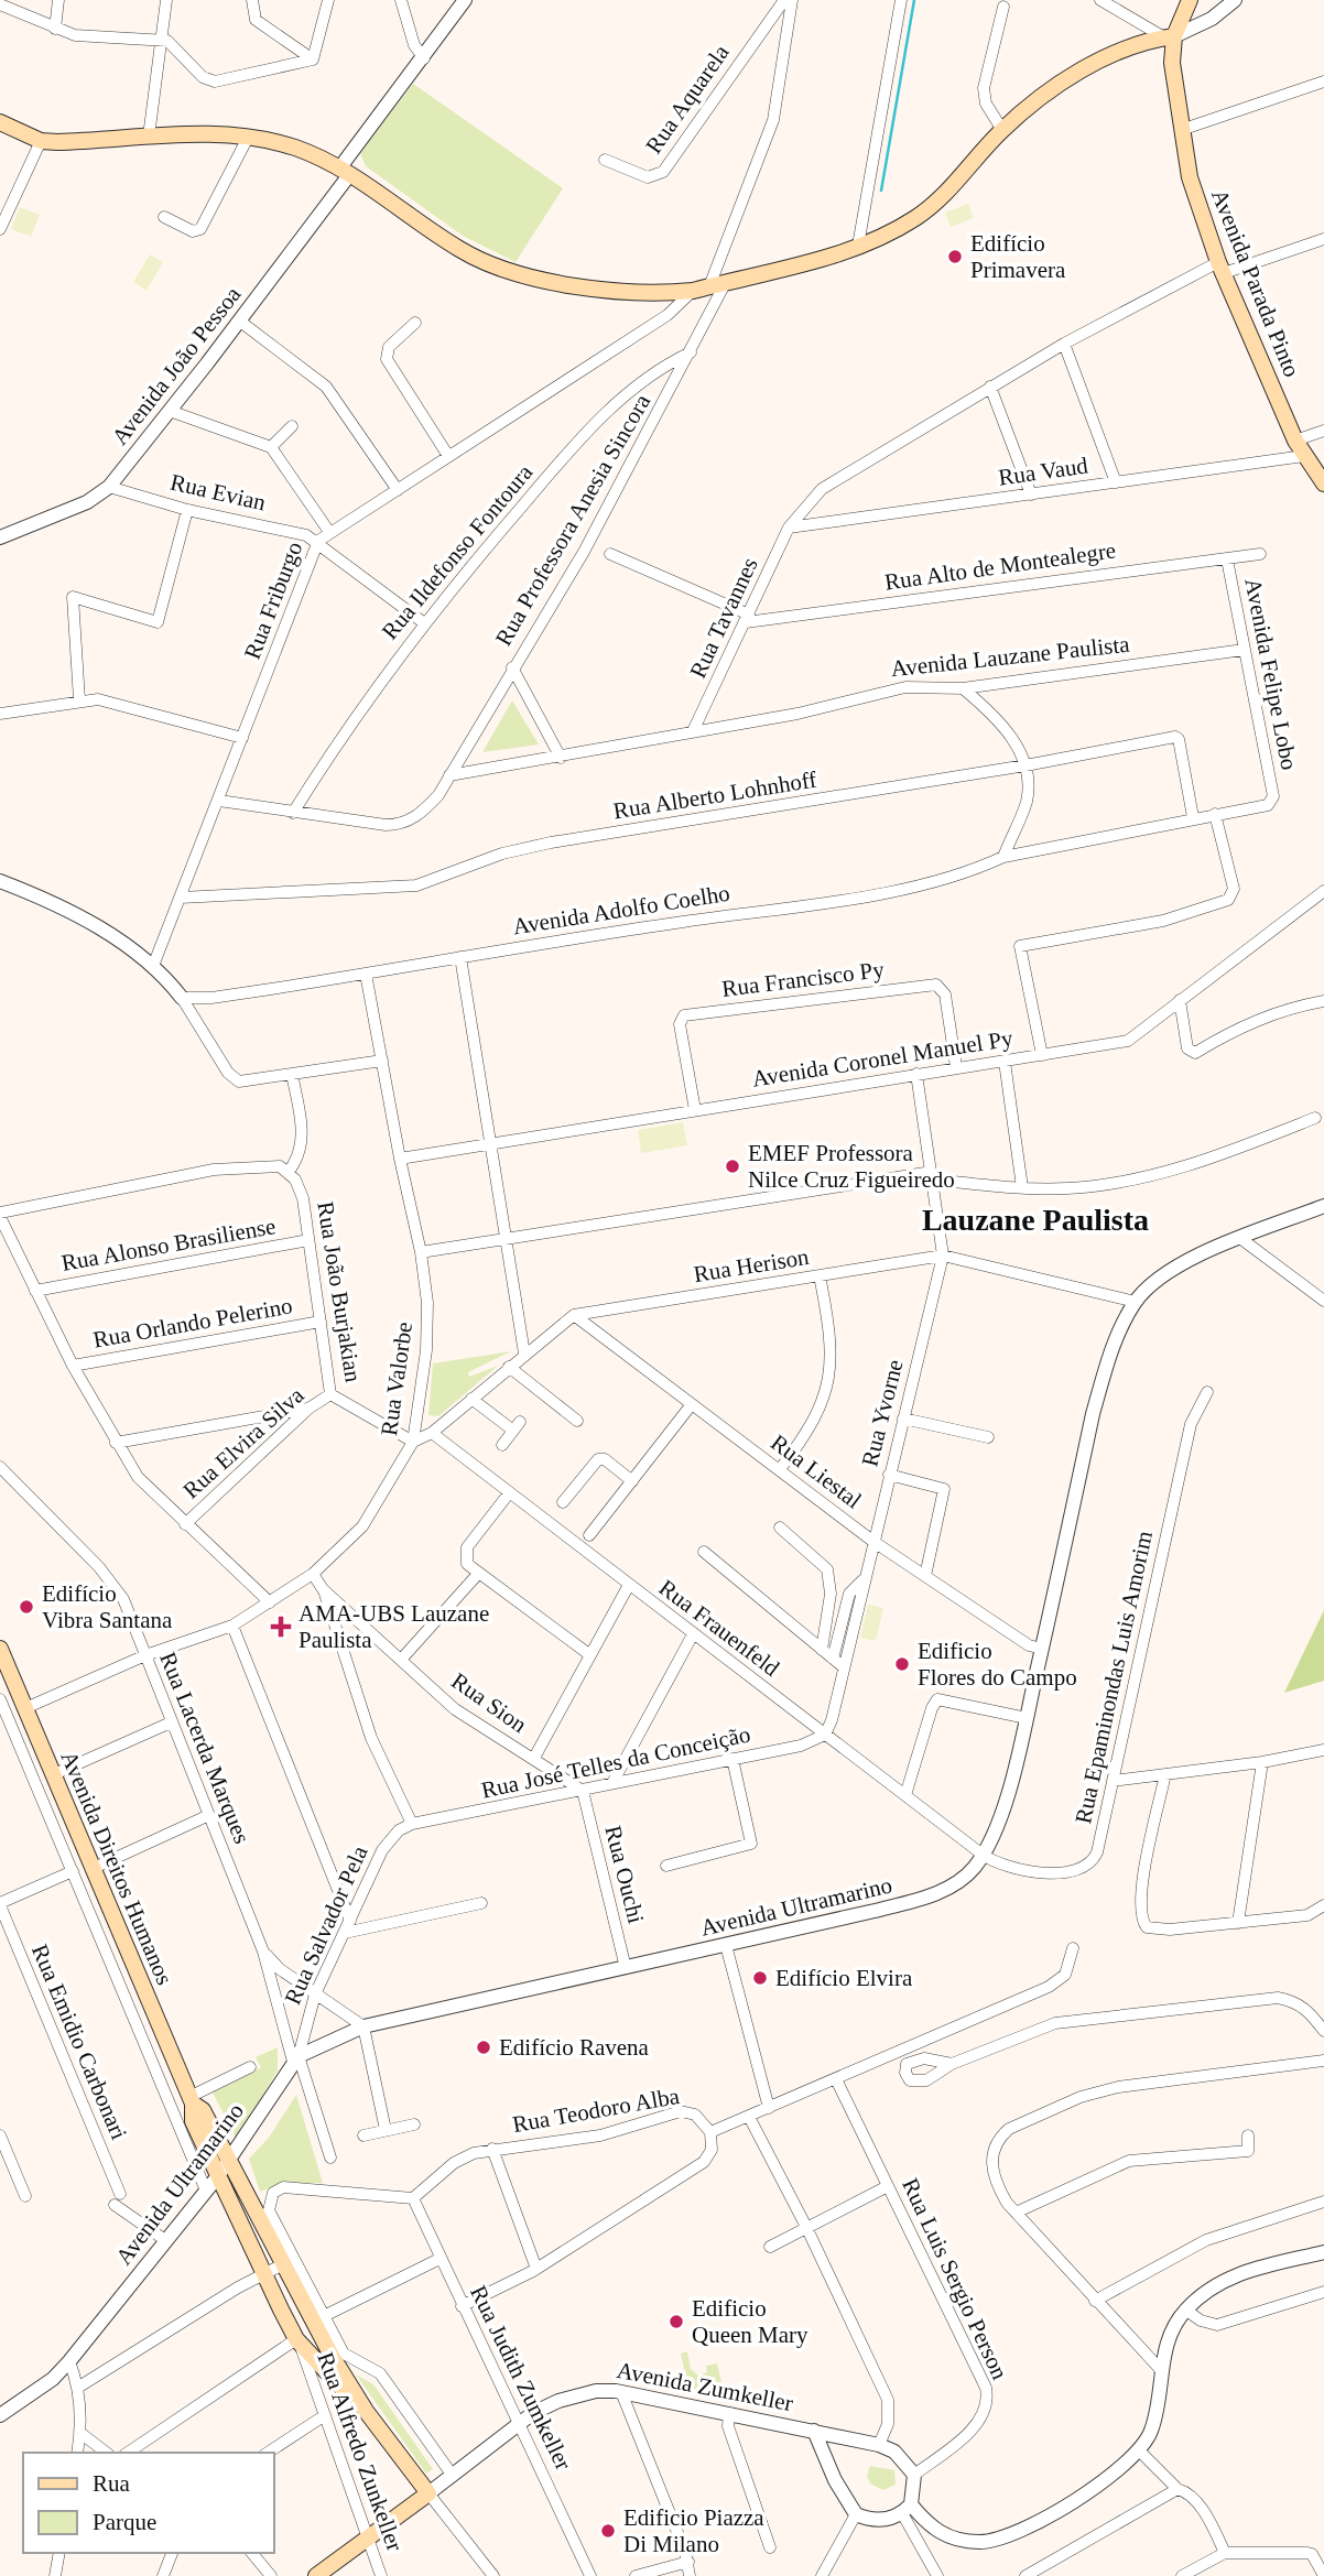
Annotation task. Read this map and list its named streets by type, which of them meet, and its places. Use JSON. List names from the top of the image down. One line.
{"streets":{"main road":["Avenida Parada Pinto","Avenida Direitos Humanos","Avenida Zumkeller"],"street":["Rua Aquarela","Avenida João Pessoa","Rua Vaud","Rua Evian","Rua Professora Anesia Sincora","Rua Ildefonso Fontoura","Rua Alto de Montealegre","Rua Friburgo","Rua Tavannes","Avenida Lauzane Paulista","Avenida Felipe Lobo","Rua Alberto Lohnhoff","Avenida Adolfo Coelho","Rua Francisco Py","Avenida Coronel Manuel Py","Rua Alonso Brasiliense","Rua Herison","Rua João Burjakian","Rua Orlando Pelerino","Rua Valorbe","Rua Yvorne","Rua Elvira Silva","Rua Liestal","Rua Frauenfeld","Rua Epaminondas Luis Amorim","Rua Sion","Rua Lacerda Marques","Rua José Telles da Conceição","Rua Ouchi","Avenida Ultramarino","Rua Salvador Pela","Rua Emidio Carbonari","Rua Teodoro Alba","Rua Luis Sergio Person","Rua Judith Zumkeller","Rua Alfredo Zunkeller"]},"crossings":[["Avenida Parada Pinto","Rua Vaud"],["Avenida Parada Pinto","Rua Tavannes"],["Avenida João Pessoa","Rua Evian"],["Rua Vaud","Rua Tavannes"],["Rua Evian","Rua Ildefonso Fontoura"],["Rua Evian","Rua Friburgo"],["Rua Professora Anesia Sincora","Rua Ildefonso Fontoura"],["Rua Alto de Montealegre","Rua Tavannes"],["Rua Alto de Montealegre","Avenida Felipe Lobo"],["Rua Friburgo","Rua Alberto Lohnhoff"],["Rua Tavannes","Avenida Lauzane Paulista"],["Avenida Lauzane Paulista","Avenida Felipe Lobo"],["Avenida Felipe Lobo","Avenida Adolfo Coelho"],["Rua Alberto Lohnhoff","Avenida Adolfo Coelho"],["Avenida Adolfo Coelho","Rua Valorbe"],["Rua Francisco Py","Avenida Coronel Manuel Py"],["Avenida Coronel Manuel Py","Rua Valorbe"],["Rua Alonso Brasiliense","Rua João Burjakian"],["Rua Herison","Rua João Burjakian"],["Rua Herison","Rua Valorbe"],["Rua Herison","Rua Yvorne"],["Rua Herison","Rua Liestal"],["Rua Herison","Rua Frauenfeld"],["Rua Herison","Avenida Ultramarino"],["Rua João Burjakian","Rua Orlando Pelerino"],["Rua João Burjakian","Rua Valorbe"],["Rua João Burjakian","Rua Elvira Silva"],["Rua Valorbe","Rua Sion"],["Rua Valorbe","Rua Lacerda Marques"],["Rua Valorbe","Avenida Direitos Humanos"],["Rua Yvorne","Rua Liestal"],["Rua Yvorne","Rua Frauenfeld"],["Rua Yvorne","Rua José Telles da Conceição"],["Rua Liestal","Avenida Ultramarino"],["Rua Frauenfeld","Rua Epaminondas Luis Amorim"],["Rua Frauenfeld","Rua José Telles da Conceição"],["Rua Frauenfeld","Avenida Ultramarino"],["Rua Epaminondas Luis Amorim","Avenida Ultramarino"],["Rua Sion","Rua José Telles da Conceição"],["Rua Sion","Rua Ouchi"],["Rua Lacerda Marques","Avenida Ultramarino"],["Rua Lacerda Marques","Rua Salvador Pela"],["Rua José Telles da Conceição","Rua Ouchi"],["Rua José Telles da Conceição","Rua Salvador Pela"],["Avenida Direitos Humanos","Avenida Ultramarino"],["Avenida Direitos Humanos","Avenida Zumkeller"],["Avenida Direitos Humanos","Rua Alfredo Zunkeller"],["Rua Ouchi","Avenida Ultramarino"],["Avenida Ultramarino","Rua Salvador Pela"],["Avenida Ultramarino","Rua Emidio Carbonari"],["Rua Teodoro Alba","Rua Judith Zumkeller"],["Rua Luis Sergio Person","Avenida Zumkeller"],["Rua Judith Zumkeller","Avenida Zumkeller"],["Avenida Zumkeller","Rua Alfredo Zunkeller"]],"districts":["Lauzane Paulista"],"places":{"other":["Edifício Primavera","EMEF Professora Nilce Cruz Figueiredo","Edifício Vibra Santana","Edificio Flores do Campo","Edifício Elvira","Edifício Ravena","Edificio Queen Mary","Edificio Piazza Di Milano"],"health":["AMA-UBS Lauzane Paulista"]},"legend":["Rua","Parque"]}
